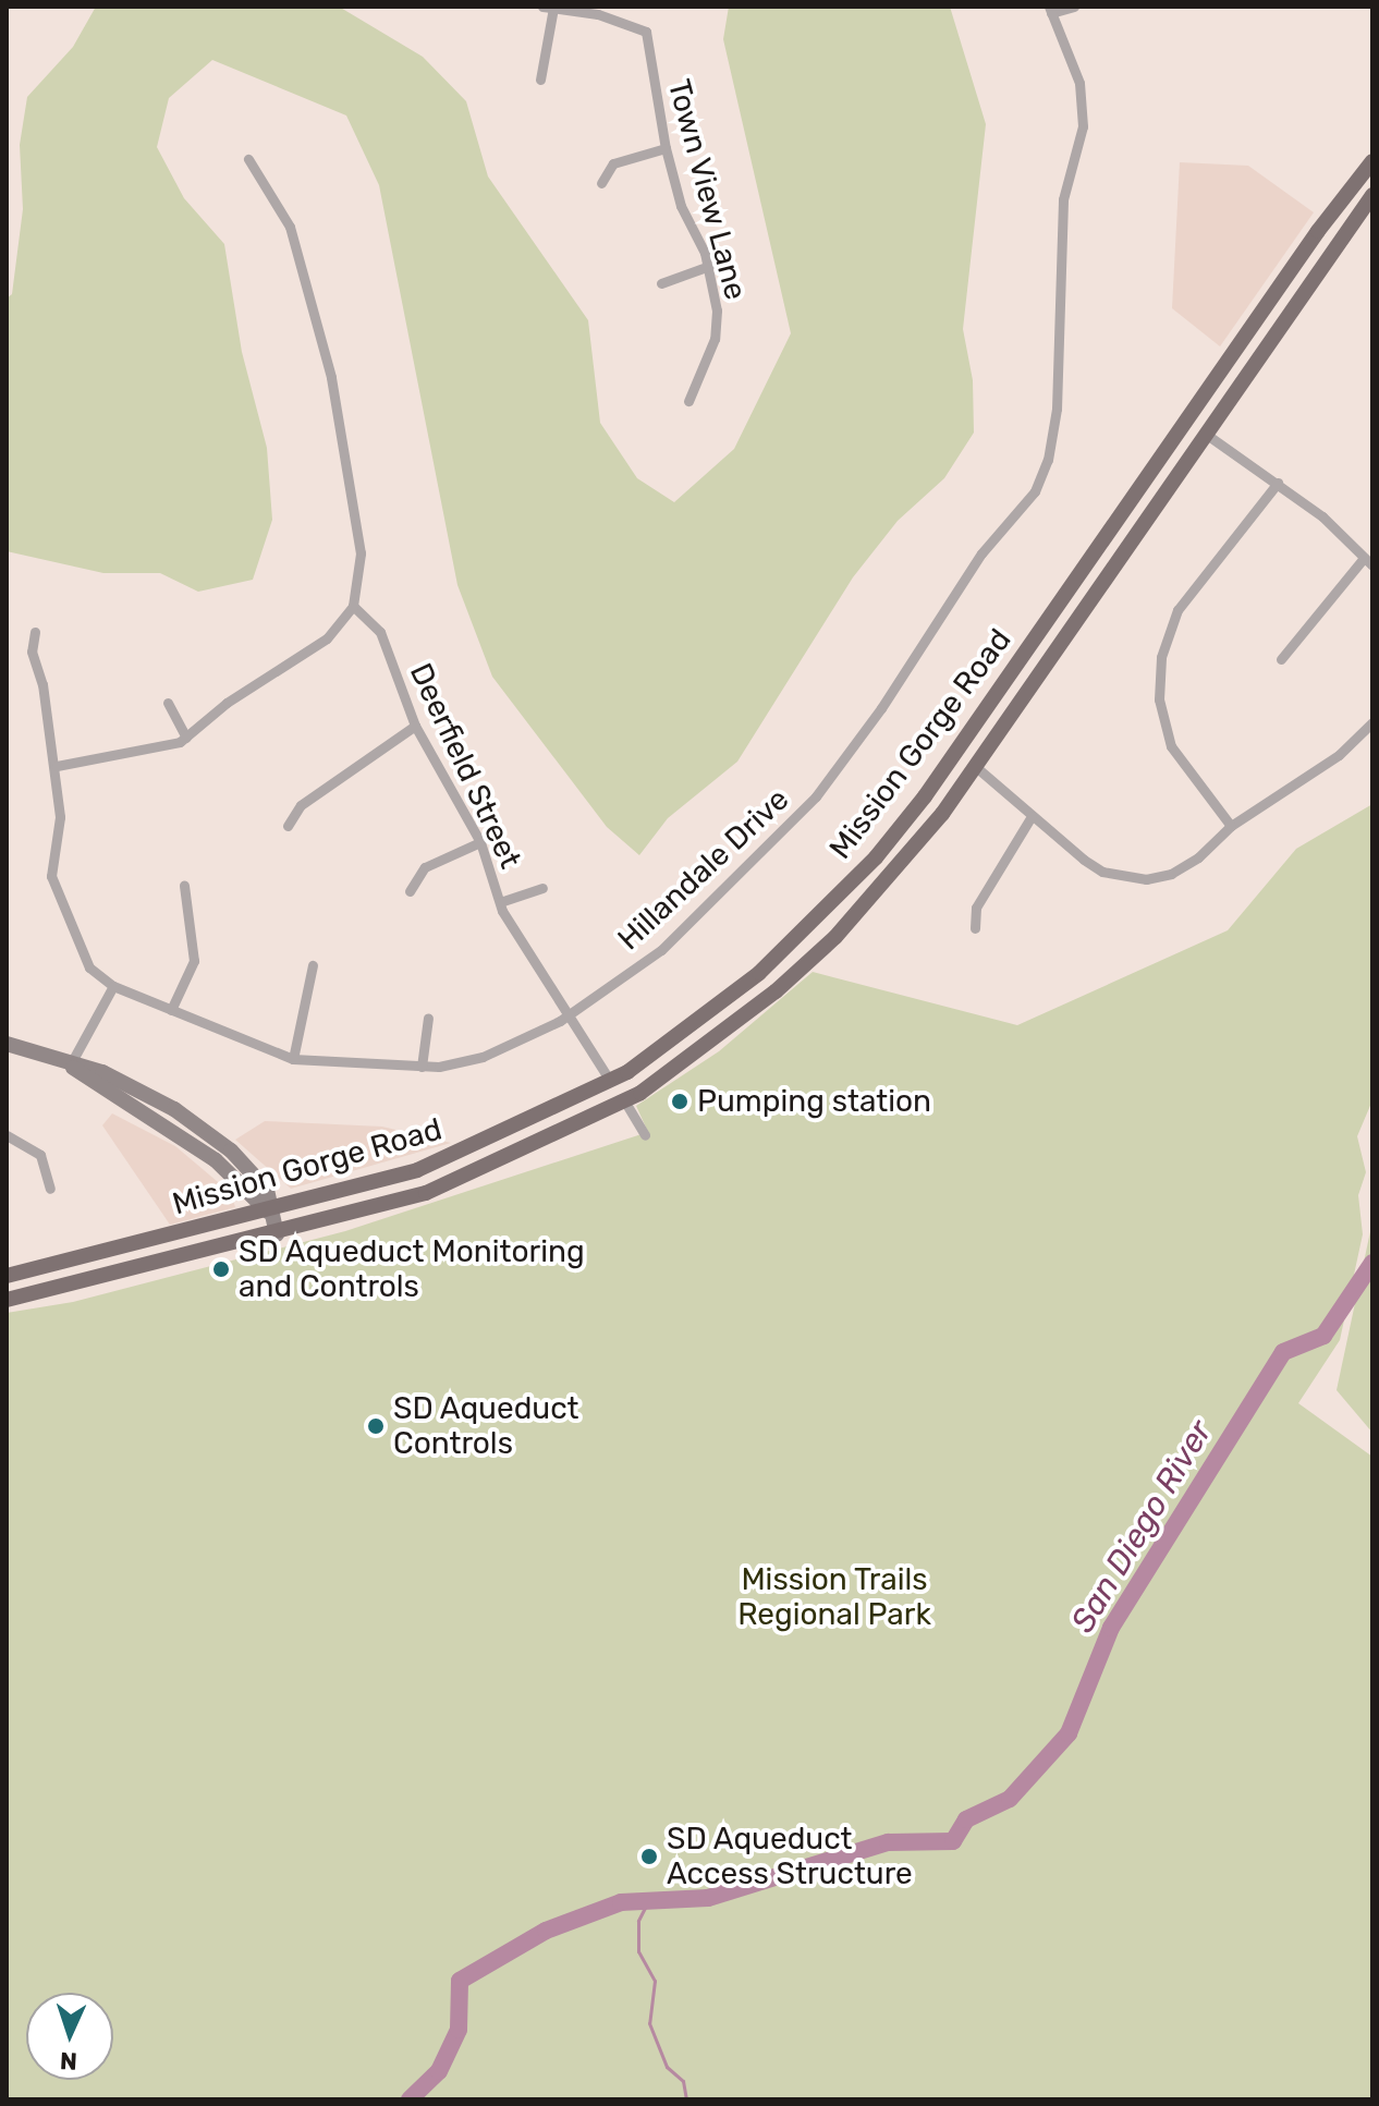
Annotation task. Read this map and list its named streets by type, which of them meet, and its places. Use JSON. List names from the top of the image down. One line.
{"streets":{"main road":["Mission Gorge Road"],"street":["Town View Lane","Deerfield Street","Hillandale Drive"]},"crossings":[["Mission Gorge Road","Deerfield Street"],["Deerfield Street","Hillandale Drive"]],"water":["San Diego River"],"parks":["Mission Trails Regional Park"],"places":["Pumping station","SD Aqueduct Monitoring and Controls","SD Aqueduct Controls","SD Aqueduct Access Structure"],"north":"bottom"}
